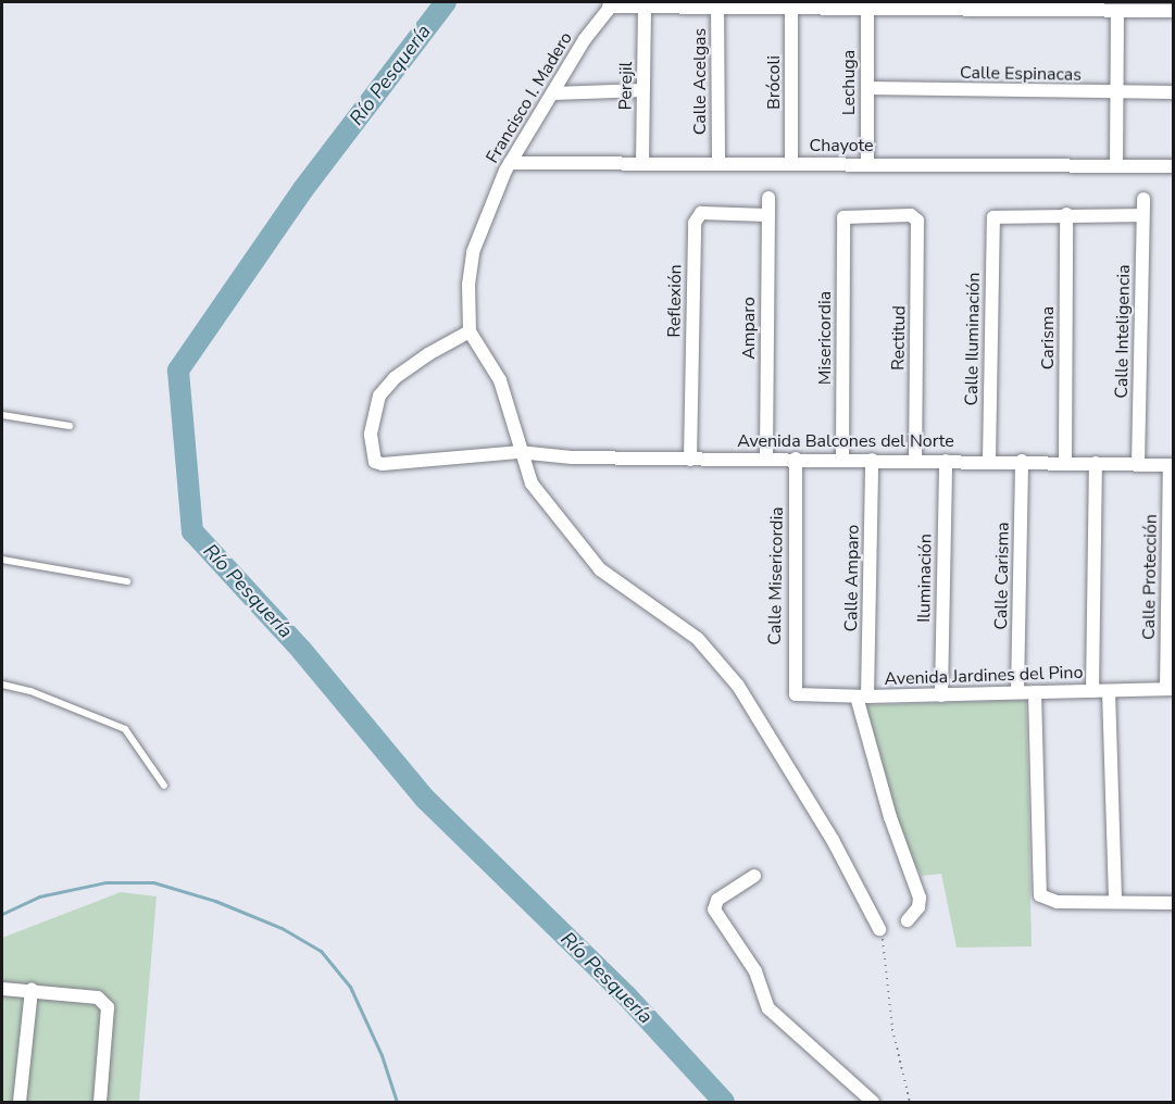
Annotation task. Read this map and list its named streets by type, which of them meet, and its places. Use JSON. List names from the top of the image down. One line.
{"streets":{"street":["Calle Espinacas","Calle Acelgas","Brócoli","Lechuga","Perejil","Francisco I. Madero","Chayote","Reflexión","Amparo","Calle Inteligencia","Misericordia","Rectitud","Carisma","Calle Iluminación","Avenida Balcones del Norte","Calle Misericordia","Calle Carisma","Calle Protección","Calle Amparo","Iluminación","Avenida Jardines del Pino"]},"crossings":[["Calle Espinacas","Lechuga"],["Calle Acelgas","Chayote"],["Brócoli","Chayote"],["Lechuga","Chayote"],["Perejil","Chayote"],["Francisco I. Madero","Chayote"],["Francisco I. Madero","Avenida Balcones del Norte"],["Reflexión","Amparo"],["Reflexión","Avenida Balcones del Norte"],["Amparo","Avenida Balcones del Norte"],["Calle Inteligencia","Avenida Balcones del Norte"],["Misericordia","Rectitud"],["Misericordia","Avenida Balcones del Norte"],["Rectitud","Avenida Balcones del Norte"],["Carisma","Calle Iluminación"],["Carisma","Avenida Balcones del Norte"],["Calle Iluminación","Avenida Balcones del Norte"],["Avenida Balcones del Norte","Calle Misericordia"],["Avenida Balcones del Norte","Calle Carisma"],["Avenida Balcones del Norte","Calle Protección"],["Avenida Balcones del Norte","Calle Amparo"],["Avenida Balcones del Norte","Iluminación"],["Calle Misericordia","Avenida Jardines del Pino"],["Calle Carisma","Avenida Jardines del Pino"],["Calle Protección","Avenida Jardines del Pino"],["Calle Amparo","Avenida Jardines del Pino"],["Iluminación","Avenida Jardines del Pino"]],"water":["Río Pesquería"]}
